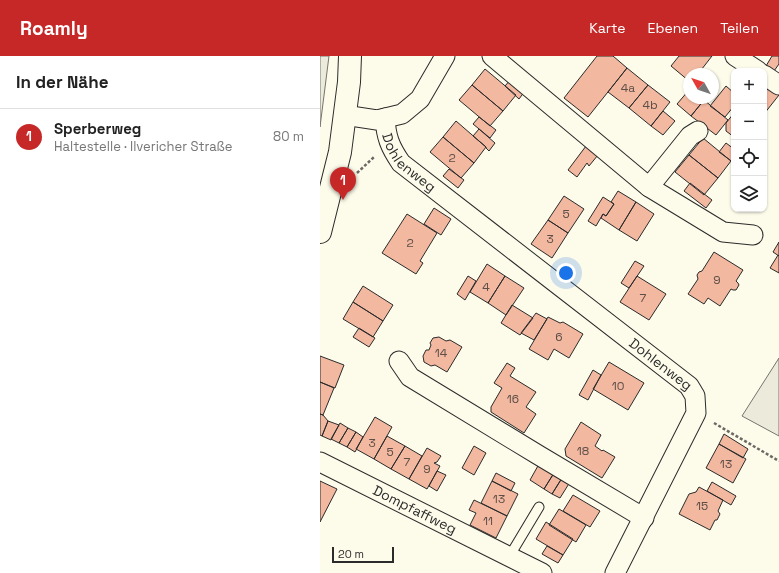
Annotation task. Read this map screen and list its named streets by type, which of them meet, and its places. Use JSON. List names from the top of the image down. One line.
{"streets":{"street":["Dohlenweg","Dompfaffweg"]},"house_numbers":["4a","4b","2","5","3","2","9","4","7","6","14","10","16","3","18","5","7","13","9","13","15","11"],"scale_bar":"20 m","north":"top left","page":{"header":"Roamly","nav":["Karte","Ebenen","Teilen"],"heading":"In der Nähe","map_buttons":["+","−"],"list":[{"mark":"1","name":"Sperberweg","note":"Haltestelle · Ilvericher Straße","value":"80 m"}],"pins":"1","scale":"20 m"}}
